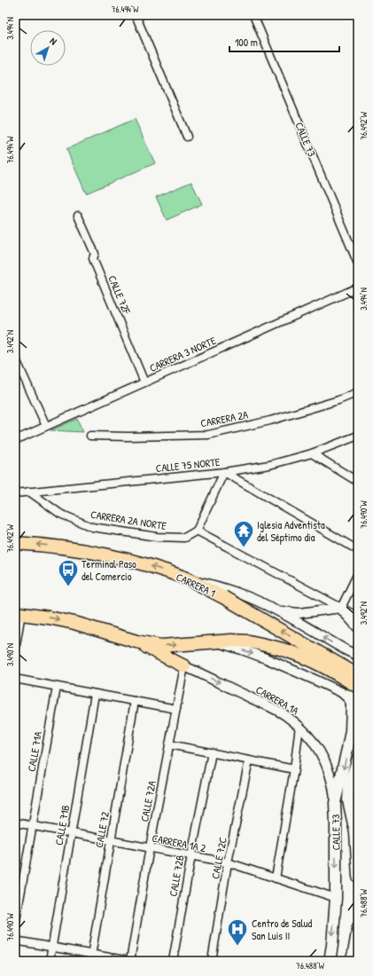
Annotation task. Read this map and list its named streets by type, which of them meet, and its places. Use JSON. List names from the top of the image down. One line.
{"streets":{"highway":["CARRERA 1"],"main road":["CALLE 73"],"street":["CALLE 72F","CARRERA 3 NORTE","CARRERA 2A","CALLE 75 NORTE","CARRERA 2A NORTE","CARRERA 1A","CALLE 71A","CALLE 72A","CALLE 71B","CALLE 72","CARRERA 1A 2","CALLE 72C","CALLE 72B"]},"crossings":[["CALLE 73","CARRERA 1"],["CALLE 73","CARRERA 1A"],["CALLE 73","CARRERA 1A 2"],["CALLE 72F","CARRERA 3 NORTE"],["CALLE 75 NORTE","CARRERA 2A NORTE"],["CARRERA 1A","CALLE 72A"],["CALLE 71A","CARRERA 1A 2"],["CALLE 72A","CARRERA 1A 2"],["CALLE 71B","CARRERA 1A 2"],["CALLE 72","CARRERA 1A 2"],["CARRERA 1A 2","CALLE 72C"],["CARRERA 1A 2","CALLE 72B"]],"places":{"temple":["Iglesia Adventista del Séptimo dia"],"bus stop":["Terminal Paso del Comercio"],"hospital":["Centro de Salud San Luis II"]},"scale_bar":"100 m","north":"top right","coordinates":["76.494°W","3.494°N","76.492°W","3.492°N","76.490°W","3.490°N","76.488°W"]}
